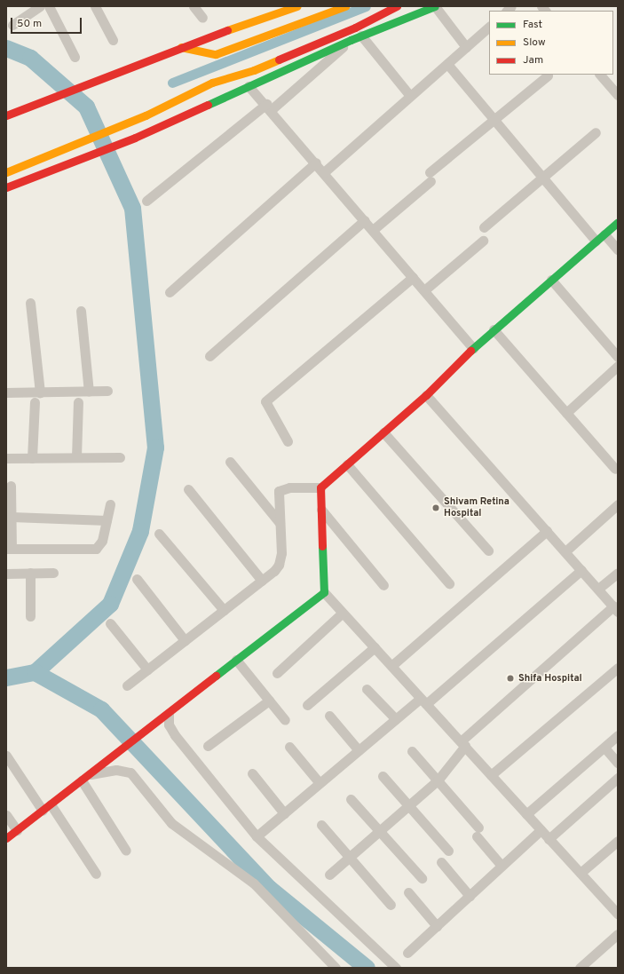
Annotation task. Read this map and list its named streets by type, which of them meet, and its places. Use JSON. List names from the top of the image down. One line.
{"places":["Shivam Retina Hospital","Shifa Hospital"],"legend":["Fast","Slow","Jam"],"scale_bar":"50 m"}
